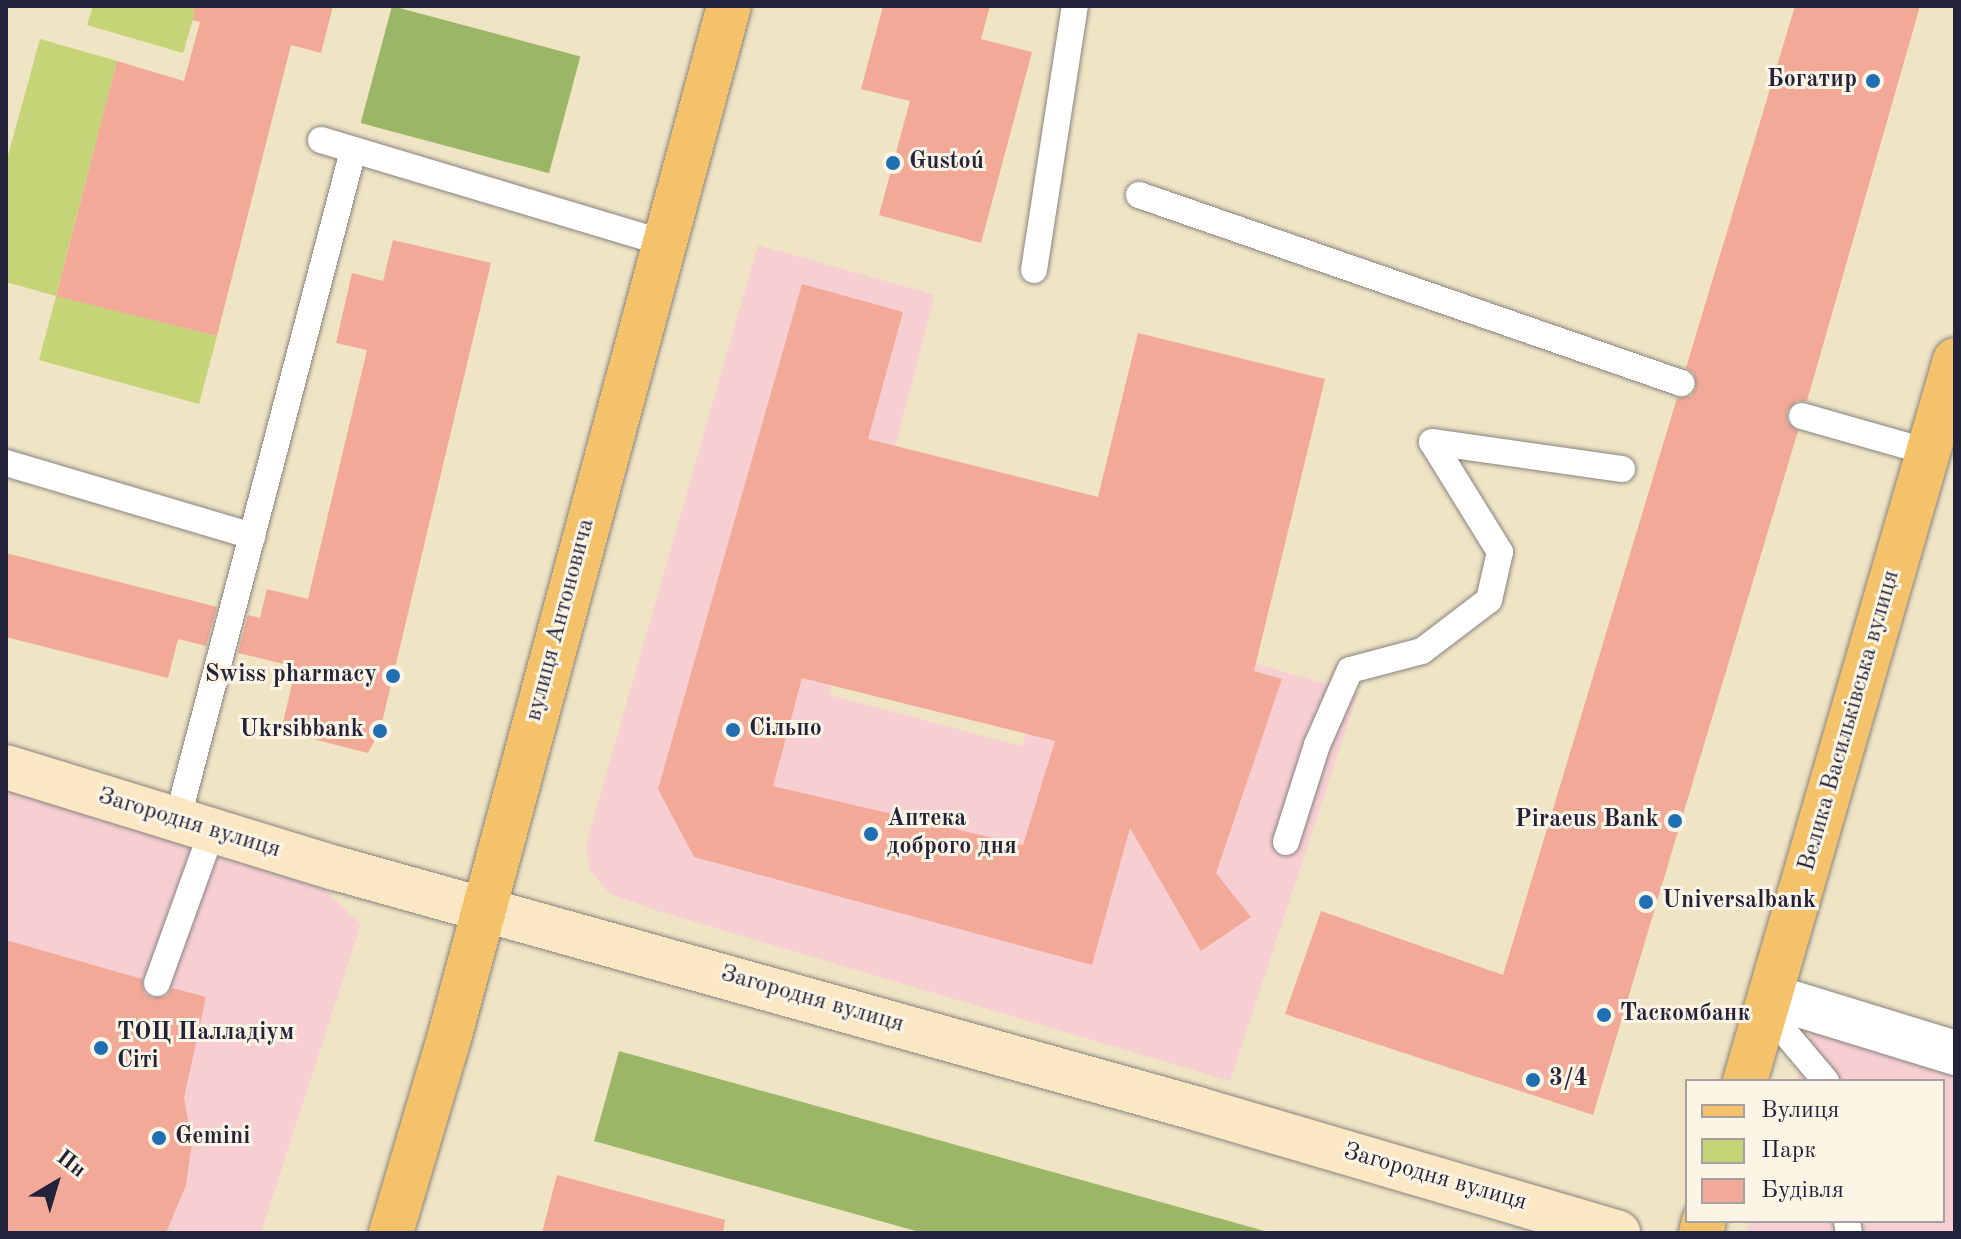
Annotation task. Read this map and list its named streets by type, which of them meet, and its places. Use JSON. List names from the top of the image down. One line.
{"streets":{"main road":["вулиця Антоновича","Велика Васильківська вулиця","Загородня вулиця"]},"crossings":[["вулиця Антоновича","Загородня вулиця"]],"places":["Богатир","Gustoú","Swiss pharmacy","Сільпо","Ukrsibbank","Piraeus Bank","Аптека доброго дня","Universalbank","Таскомбанк","ТОЦ Палладіум Сіті","3/4","Gemini"],"legend":["Вулиця","Парк","Будівля"],"north":"top right"}
